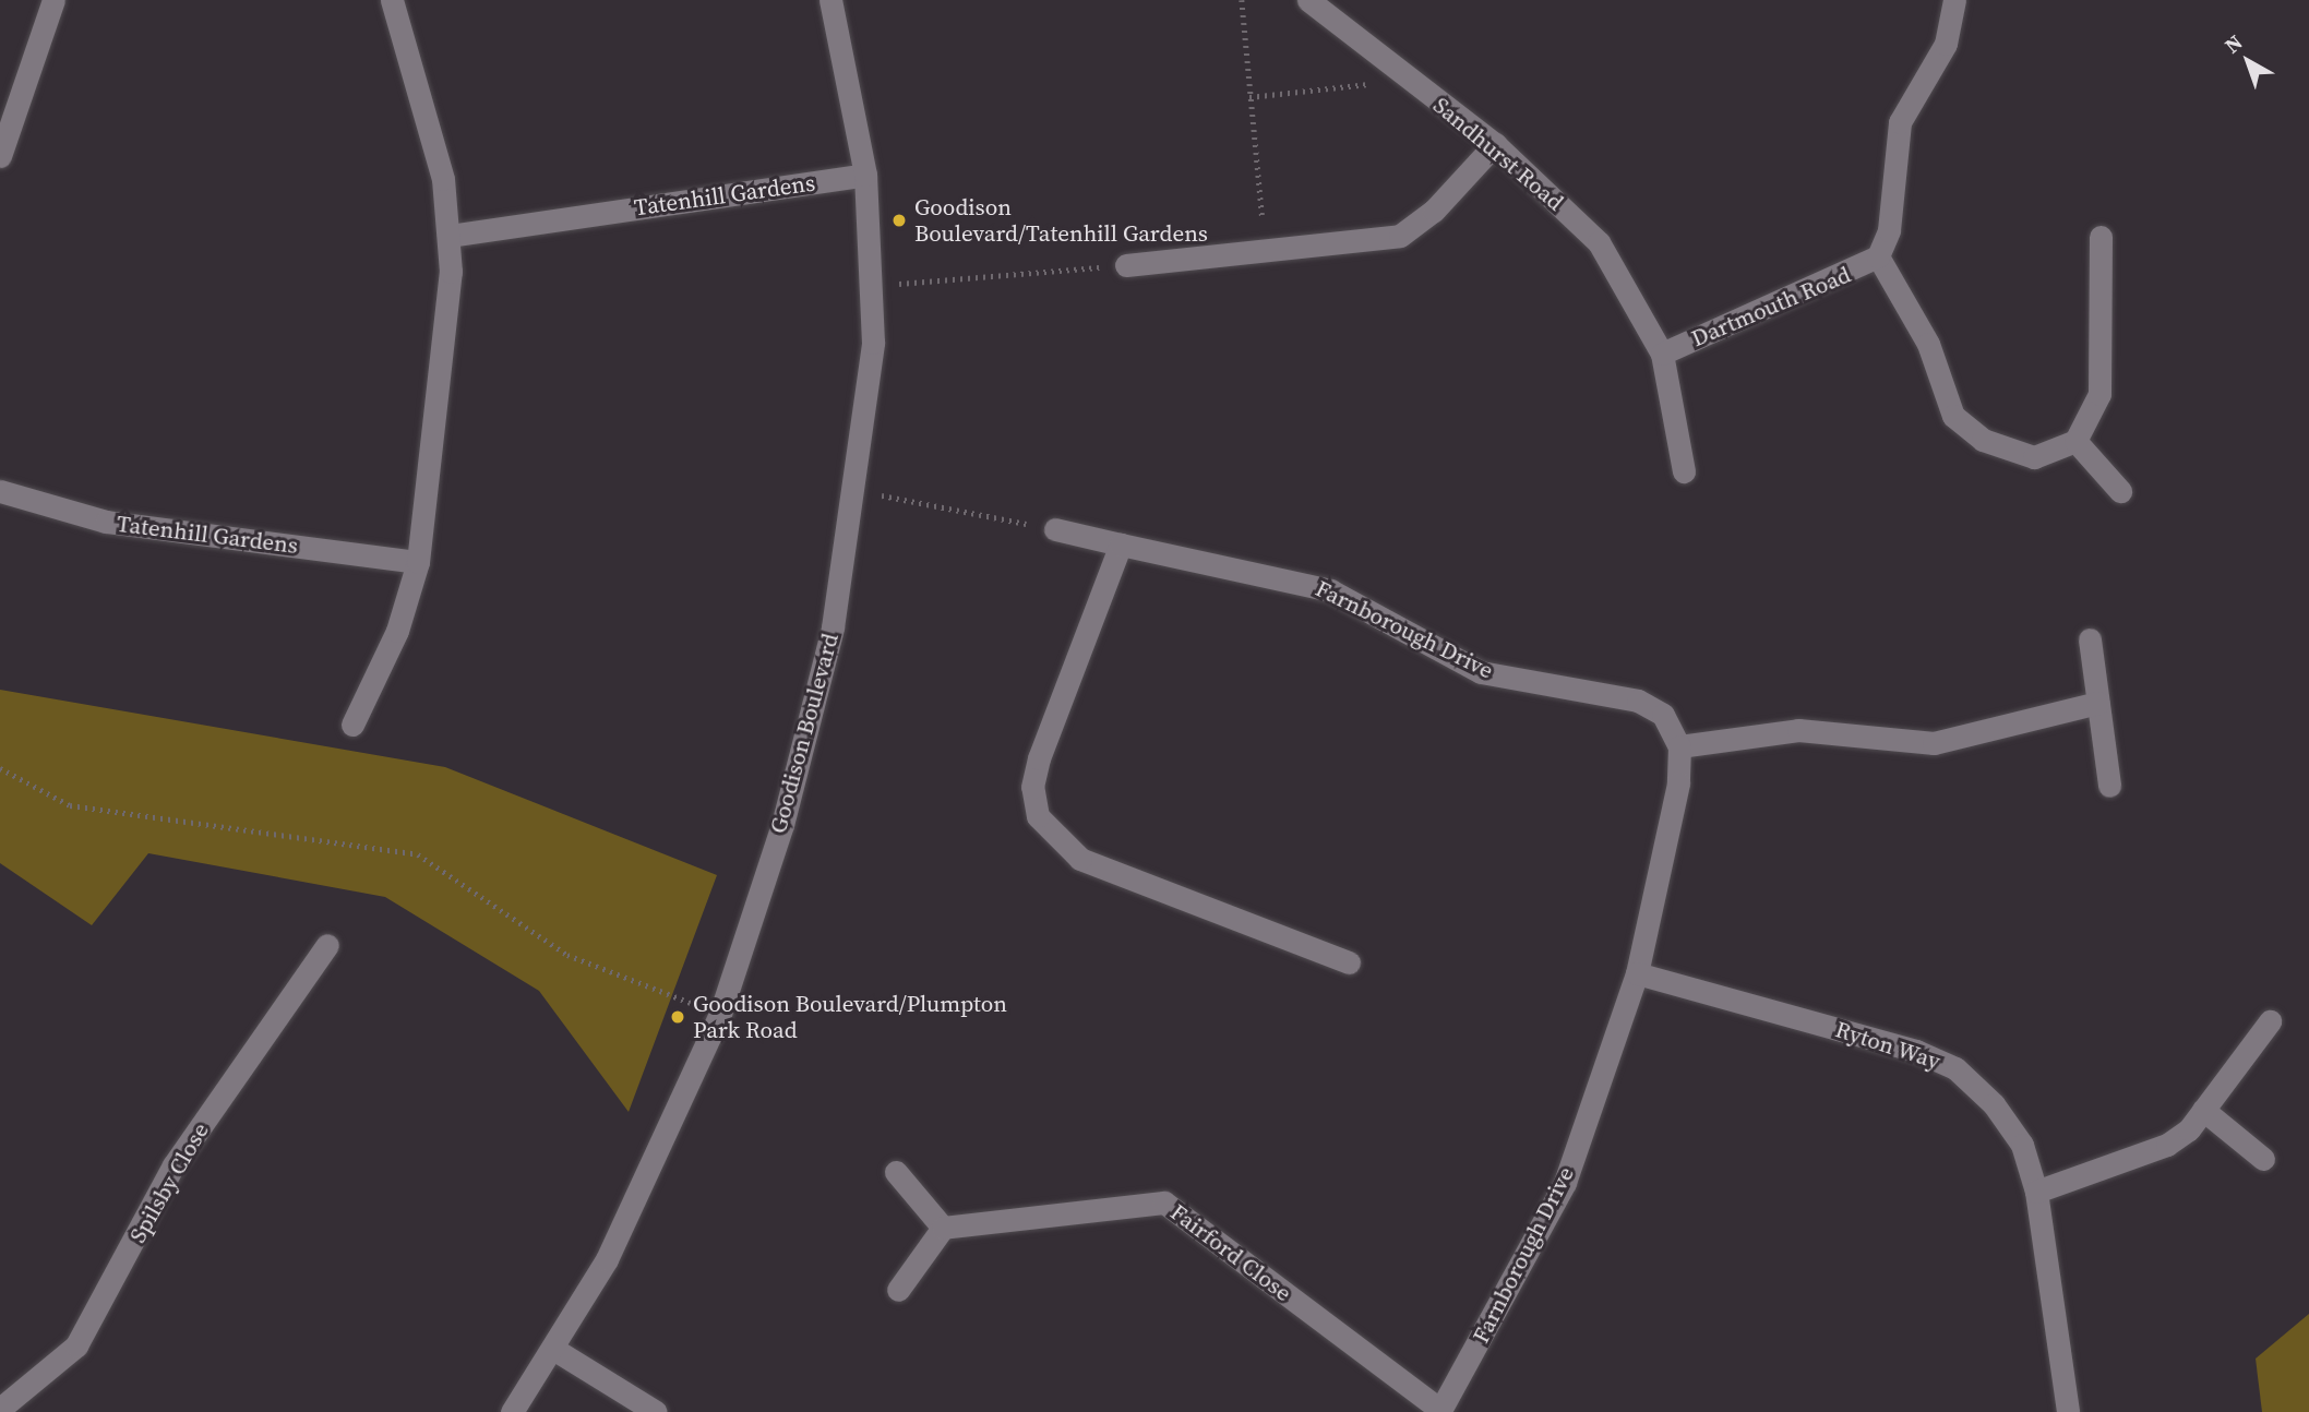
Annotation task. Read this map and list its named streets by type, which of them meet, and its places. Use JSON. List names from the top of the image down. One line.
{"streets":{"street":["Sandhurst Road","Tatenhill Gardens","Dartmouth Road","Farnborough Drive","Goodison Boulevard","Ryton Way","Spilsby Close","Fairford Close"]},"crossings":[["Sandhurst Road","Dartmouth Road"],["Tatenhill Gardens","Goodison Boulevard"],["Farnborough Drive","Ryton Way"],["Farnborough Drive","Fairford Close"]],"places":["Goodison Boulevard/Tatenhill Gardens","Goodison Boulevard/Plumpton Park Road"],"north":"top left"}
